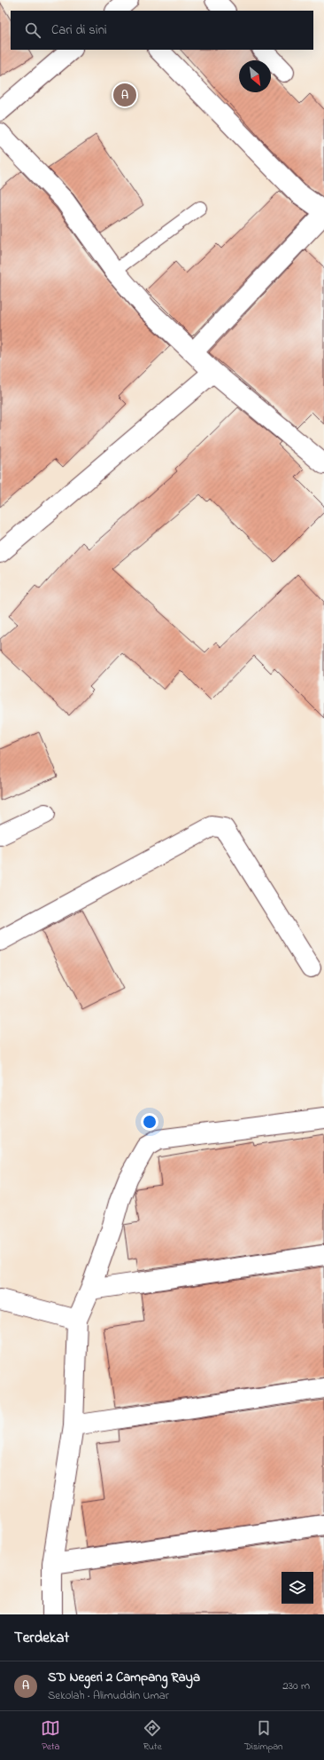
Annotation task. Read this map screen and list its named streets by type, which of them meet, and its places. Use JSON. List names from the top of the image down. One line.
{"north":"bottom right","page":{"search":"Cari di sini","pins":"A","heading":"Terdekat","list":[{"mark":"A","name":"SD Negeri 2 Campang Raya","note":"Sekolah · Alimuddin Umar","value":"230 m"}],"nav":["Peta","Rute","Disimpan"]}}
